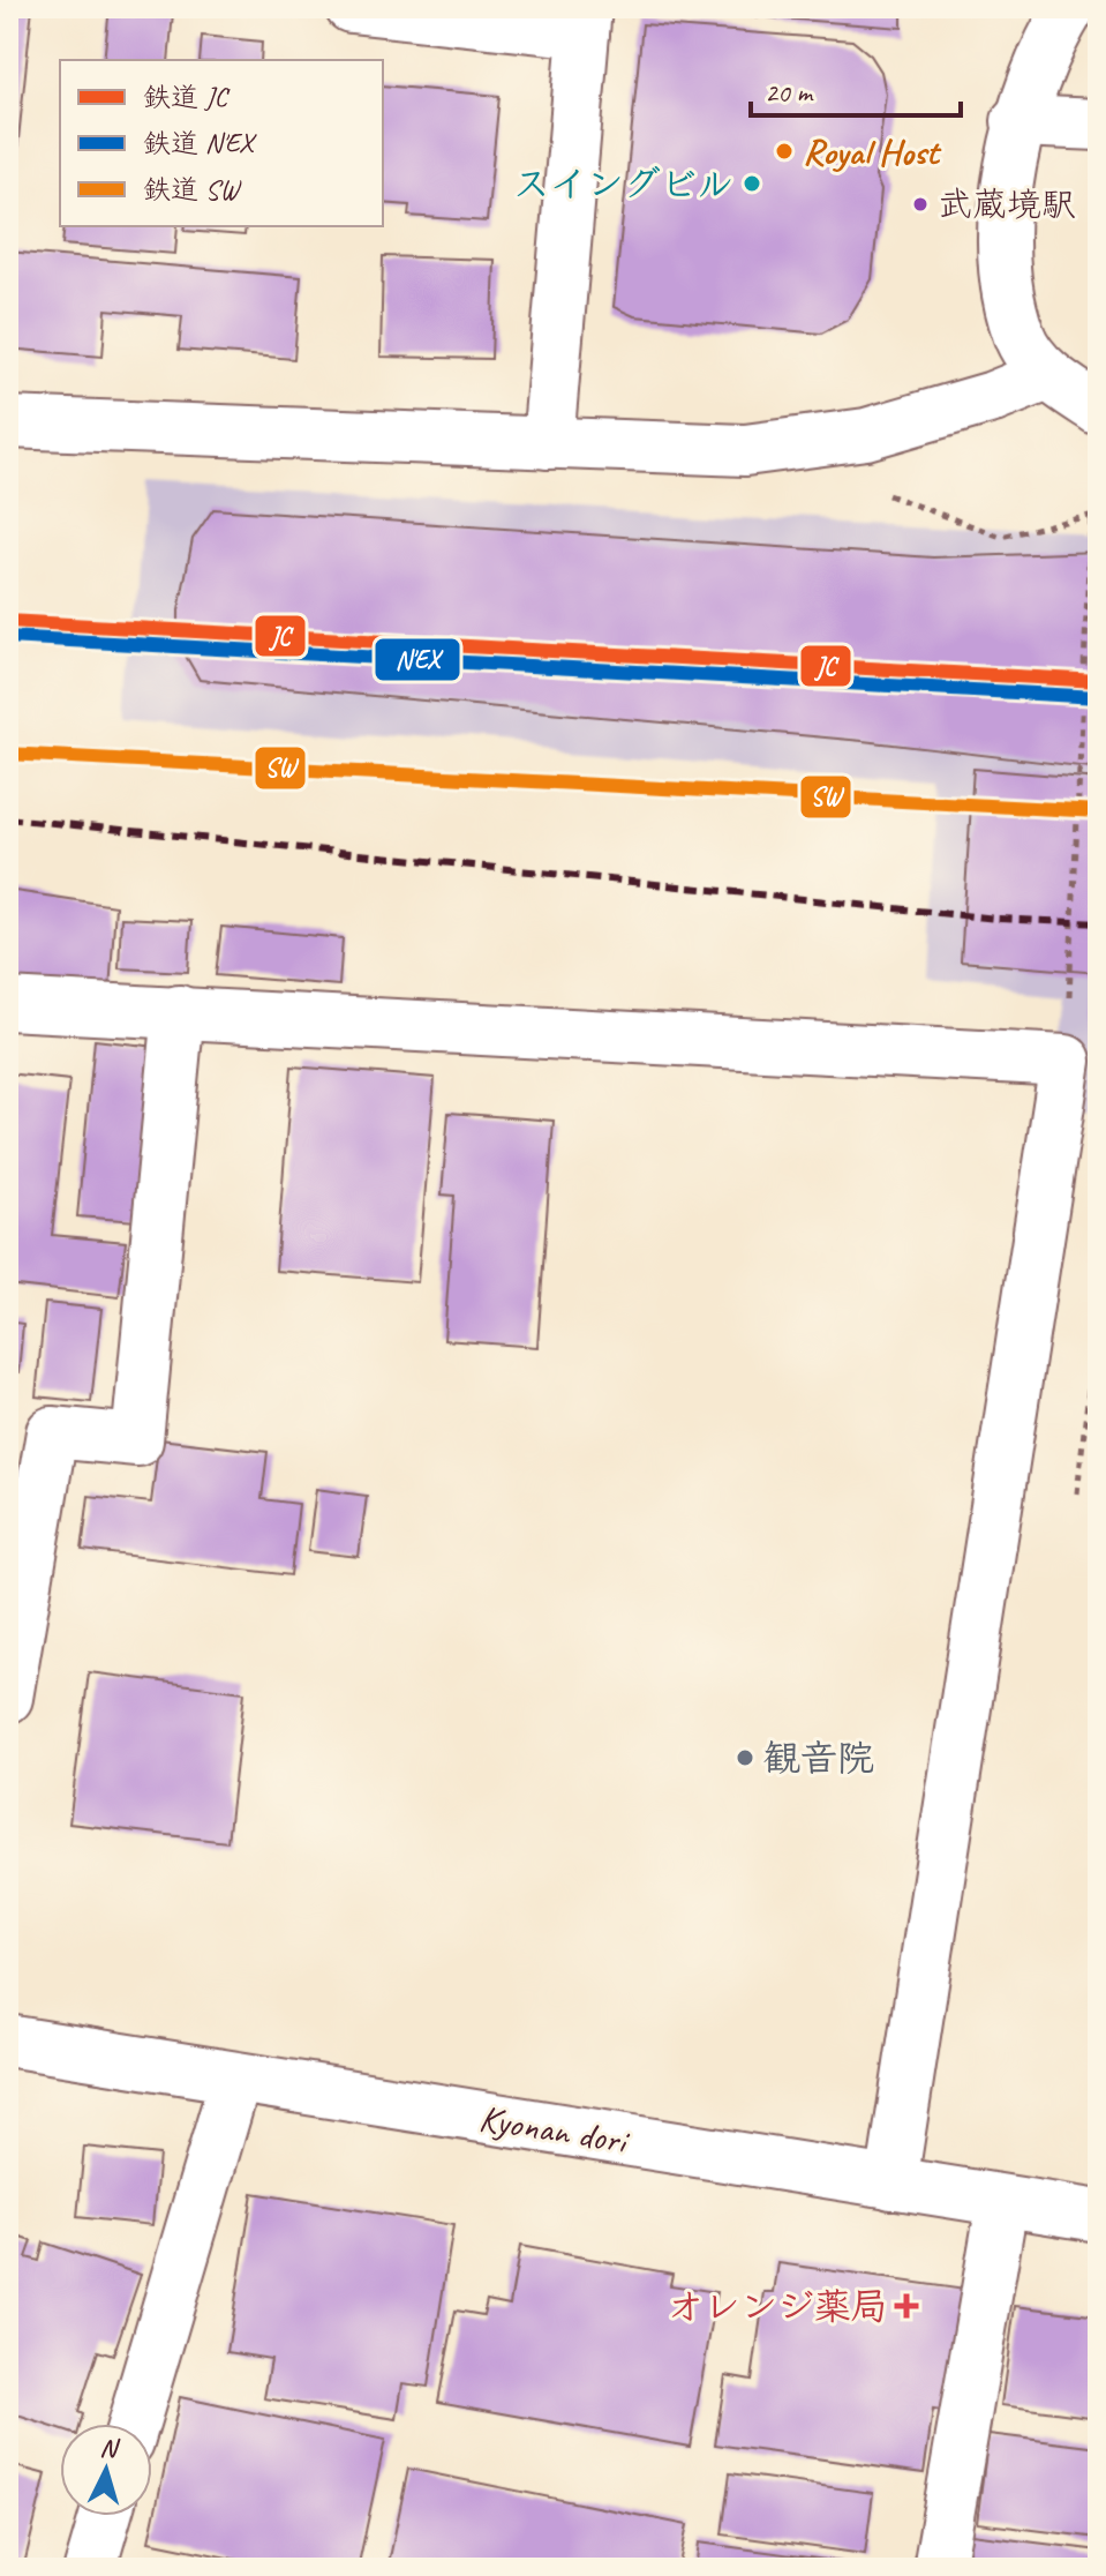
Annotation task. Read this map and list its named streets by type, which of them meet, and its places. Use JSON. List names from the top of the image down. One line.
{"streets":{"street":["Kyonan dori"]},"places":{"other":["Royal Host","スイングビル","武蔵境駅","観音院"],"health":["オレンジ薬局"]},"lines":["rail line JC","rail line N'EX","rail line SW"],"legend":["鉄道 JC","鉄道 N'EX","鉄道 SW"],"scale_bar":"20 m","north":"top"}
